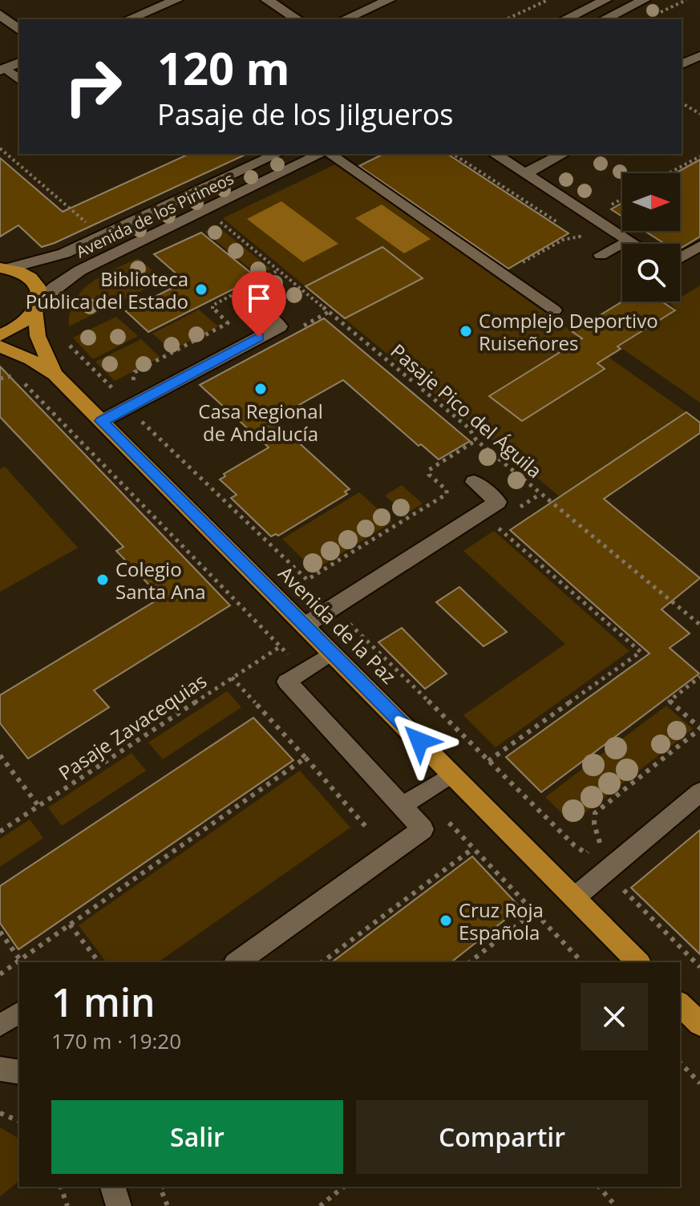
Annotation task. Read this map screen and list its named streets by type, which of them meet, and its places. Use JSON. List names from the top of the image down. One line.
{"streets":{"highway":["Avenida de la Paz"],"street":["Avenida de los Pirineos"],"path":["Pasaje Pico del Águila","Pasaje Zavacequias"]},"crossings":[["Avenida de los Pirineos","Avenida de la Paz"]],"places":["Biblioteca Pública del Estado","Complejo Deportivo Ruiseñores","Casa Regional de Andalucía","Colegio Santa Ana","Cruz Roja Española"],"north":"right","page":{"turn":["120 m","Pasaje de los Jilgueros"],"heading":["1 min","170 m · 19:20"],"buttons":["Salir","Compartir"]}}
